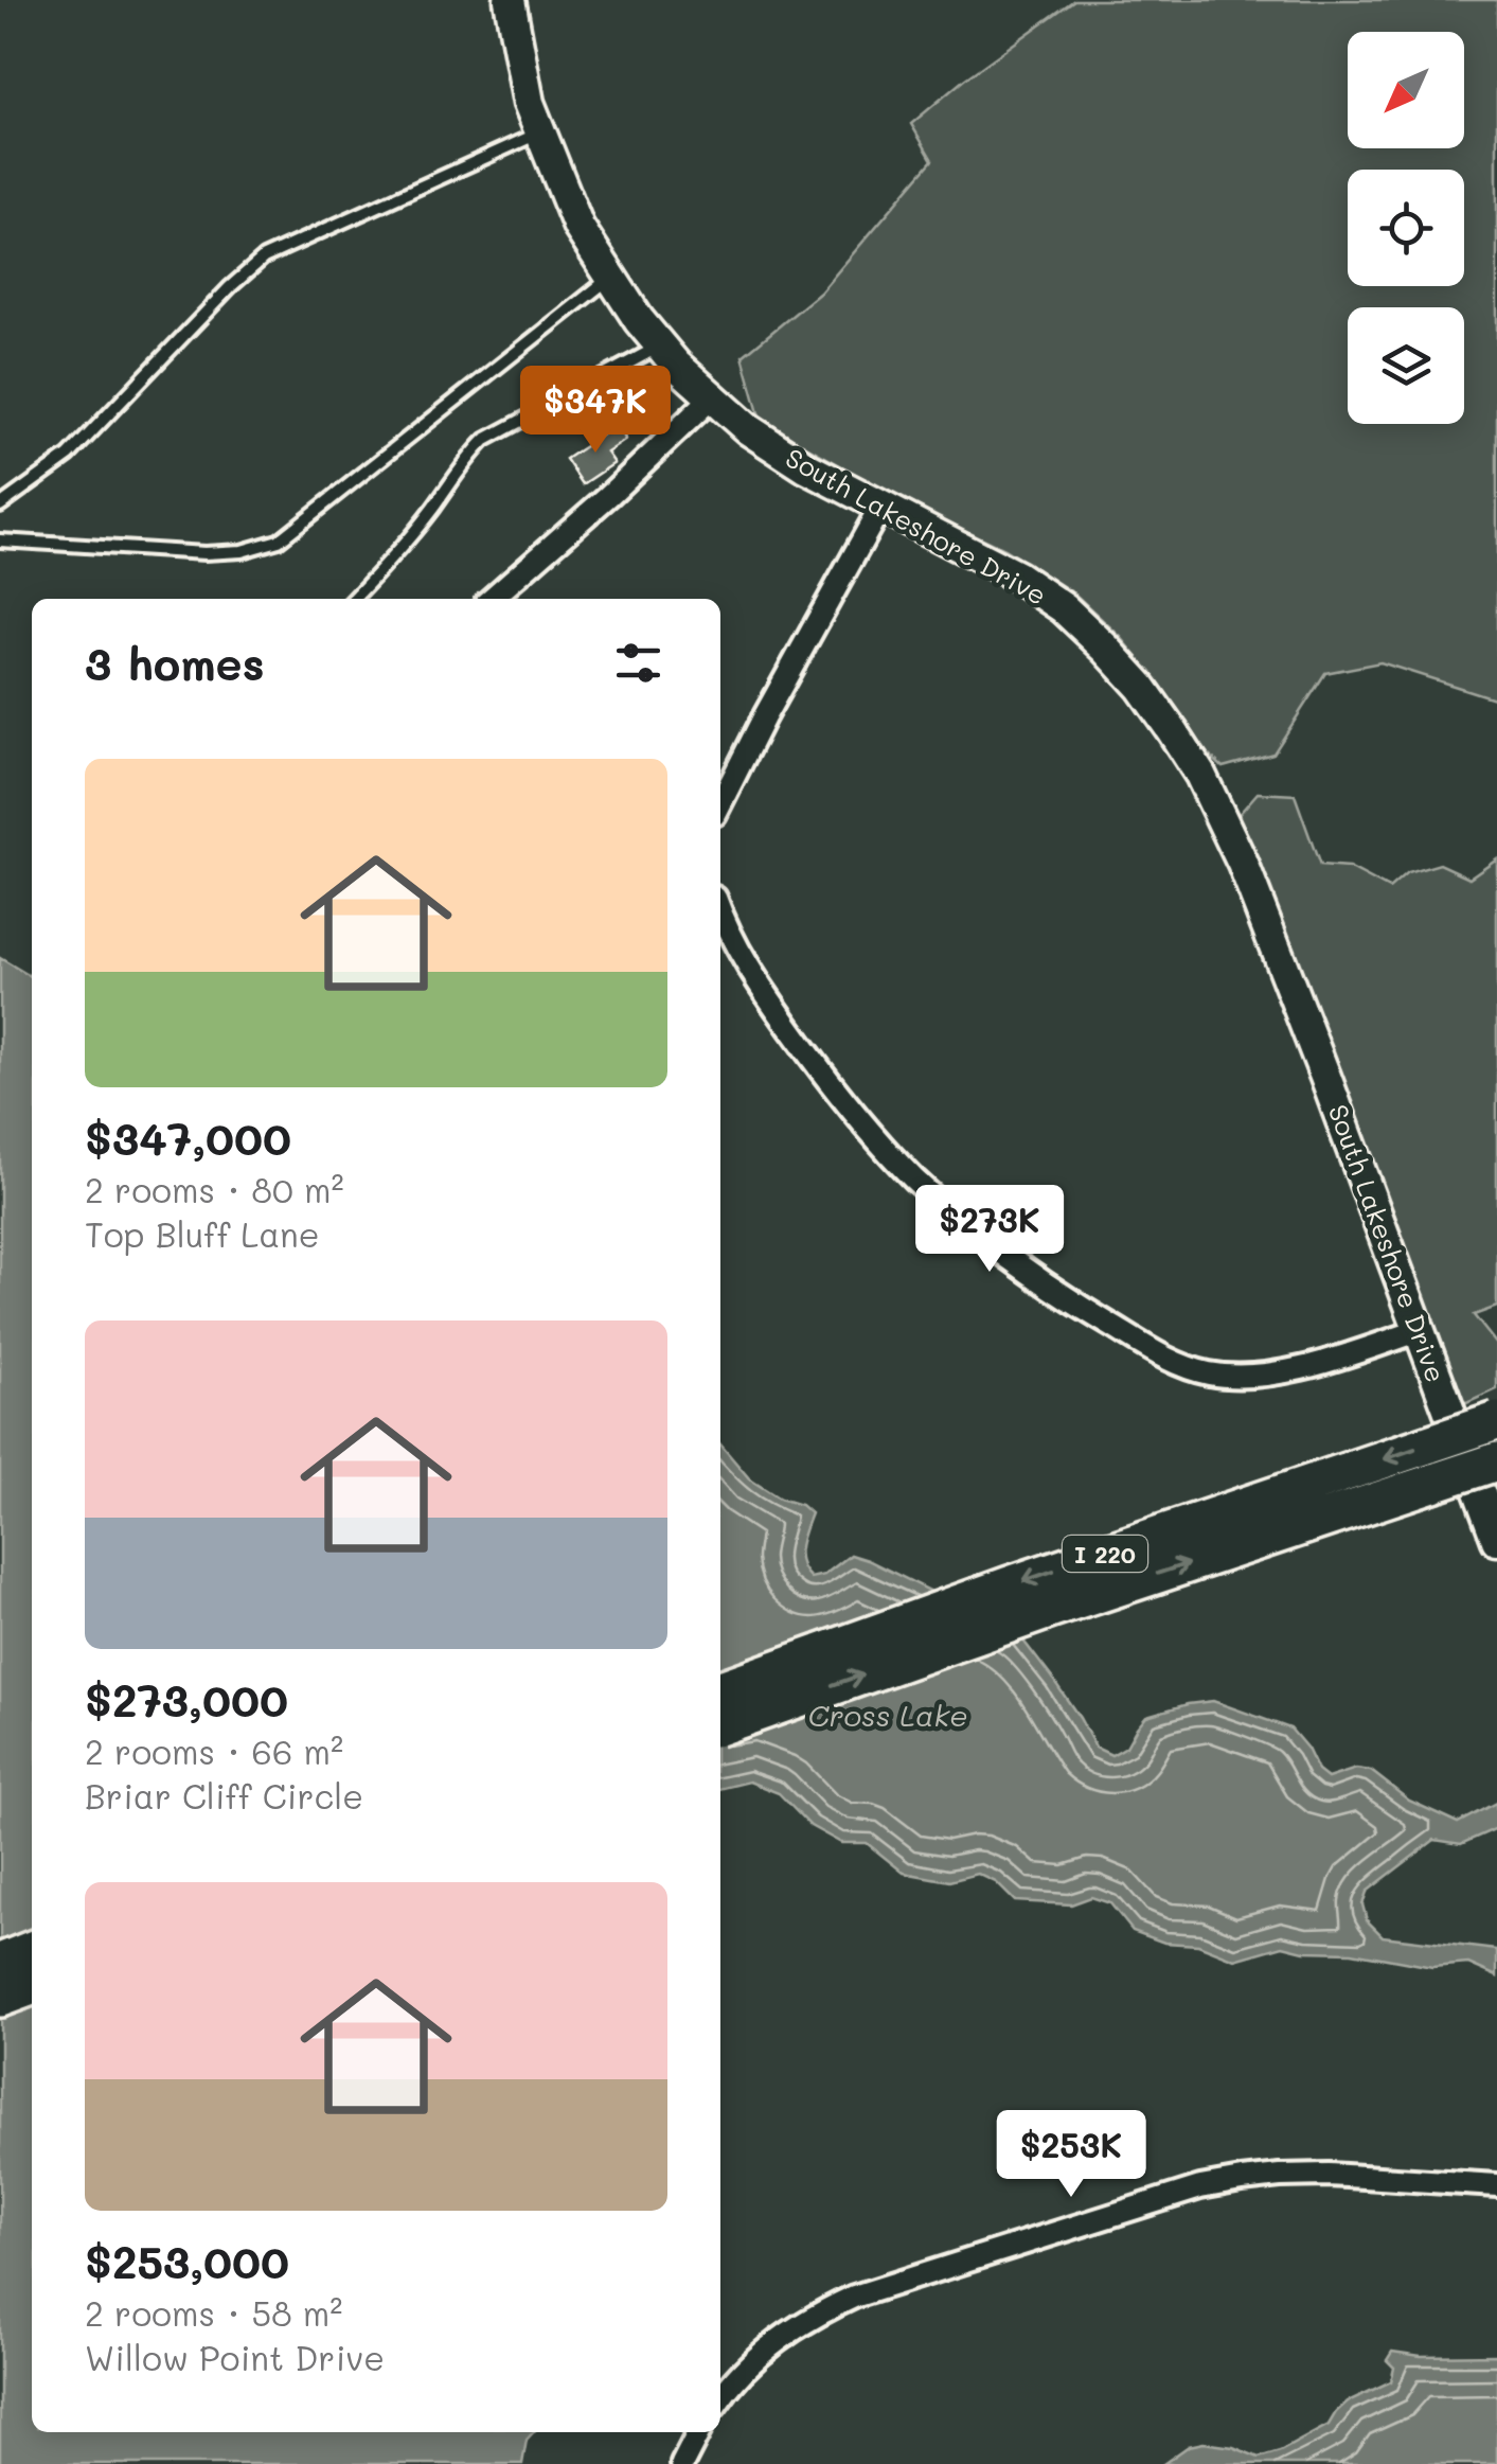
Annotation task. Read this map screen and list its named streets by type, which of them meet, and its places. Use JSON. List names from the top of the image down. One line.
{"streets":{"highway":["I 220"],"street":["South Lakeshore Drive"]},"water":["Cross Lake"],"north":"bottom left","page":{"price":["$347K","$273K","$253K"],"heading":"3 homes","list":[{"name":"$347,000","note":"2 rooms · 80 m² · Top Bluff Lane"},{"name":"$273,000","note":"2 rooms · 66 m² · Briar Cliff Circle"},{"name":"$253,000","note":"2 rooms · 58 m² · Willow Point Drive"}]}}
